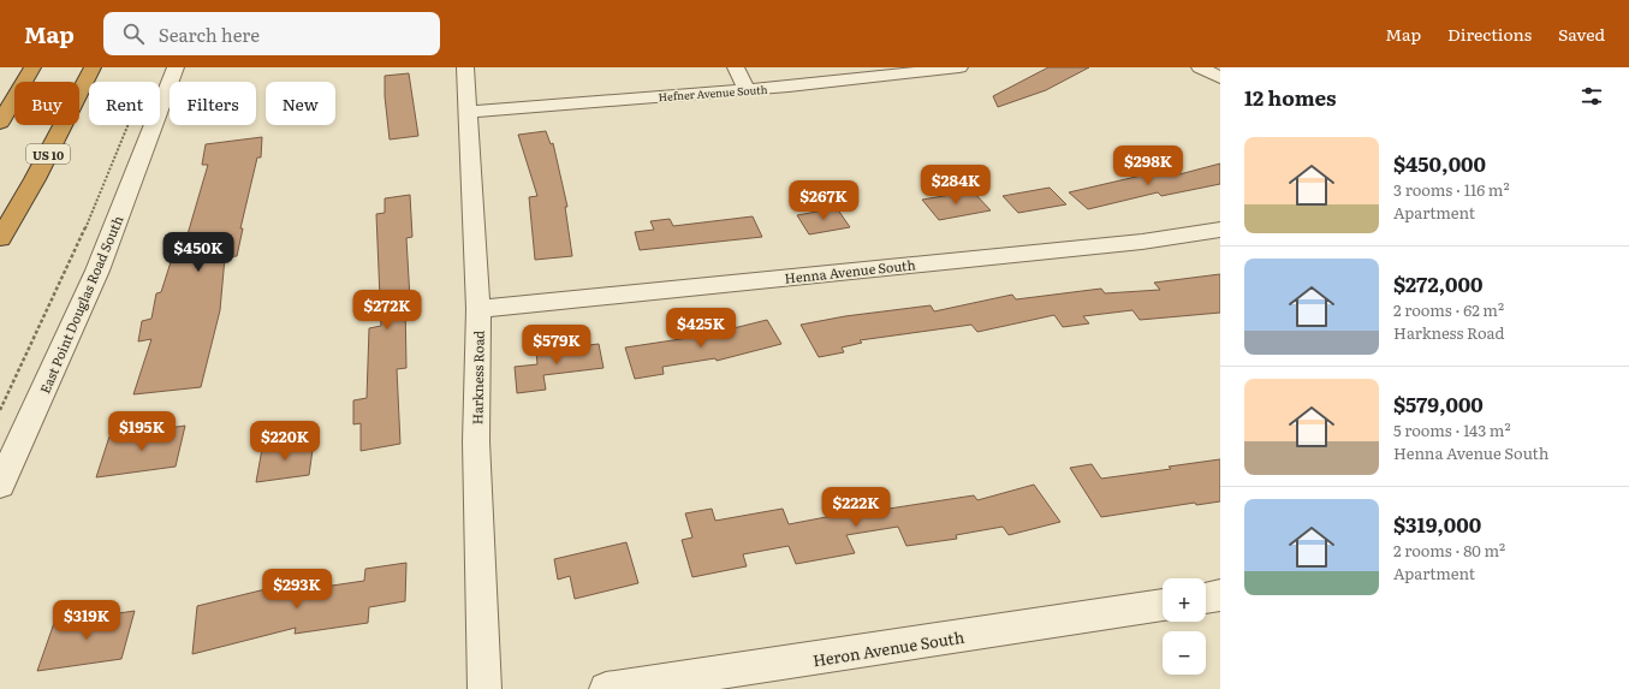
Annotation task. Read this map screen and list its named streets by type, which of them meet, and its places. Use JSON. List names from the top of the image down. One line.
{"streets":{"highway":["US 10"],"street":["Hefner Avenue South","Henna Avenue South","East Point Douglas Road South","Harkness Road","Heron Avenue South"]},"crossings":[["Hefner Avenue South","Harkness Road"],["Henna Avenue South","Harkness Road"]],"page":{"header":"Map","search":"Search here","nav":["Map","Directions","Saved"],"heading":"12 homes","chip":["Buy","Rent","Filters","New"],"list":[{"name":"$450,000","note":"3 rooms · 116 m² · Apartment"},{"name":"$272,000","note":"2 rooms · 62 m² · Harkness Road"},{"name":"$579,000","note":"5 rooms · 143 m² · Henna Avenue South"},{"name":"$319,000","note":"2 rooms · 80 m² · Apartment"}],"price":["$298K","$284K","$267K","$450K","$272K","$425K","$579K","$195K","$220K","$222K","$293K","$319K"],"map_buttons":["+","−"]}}
